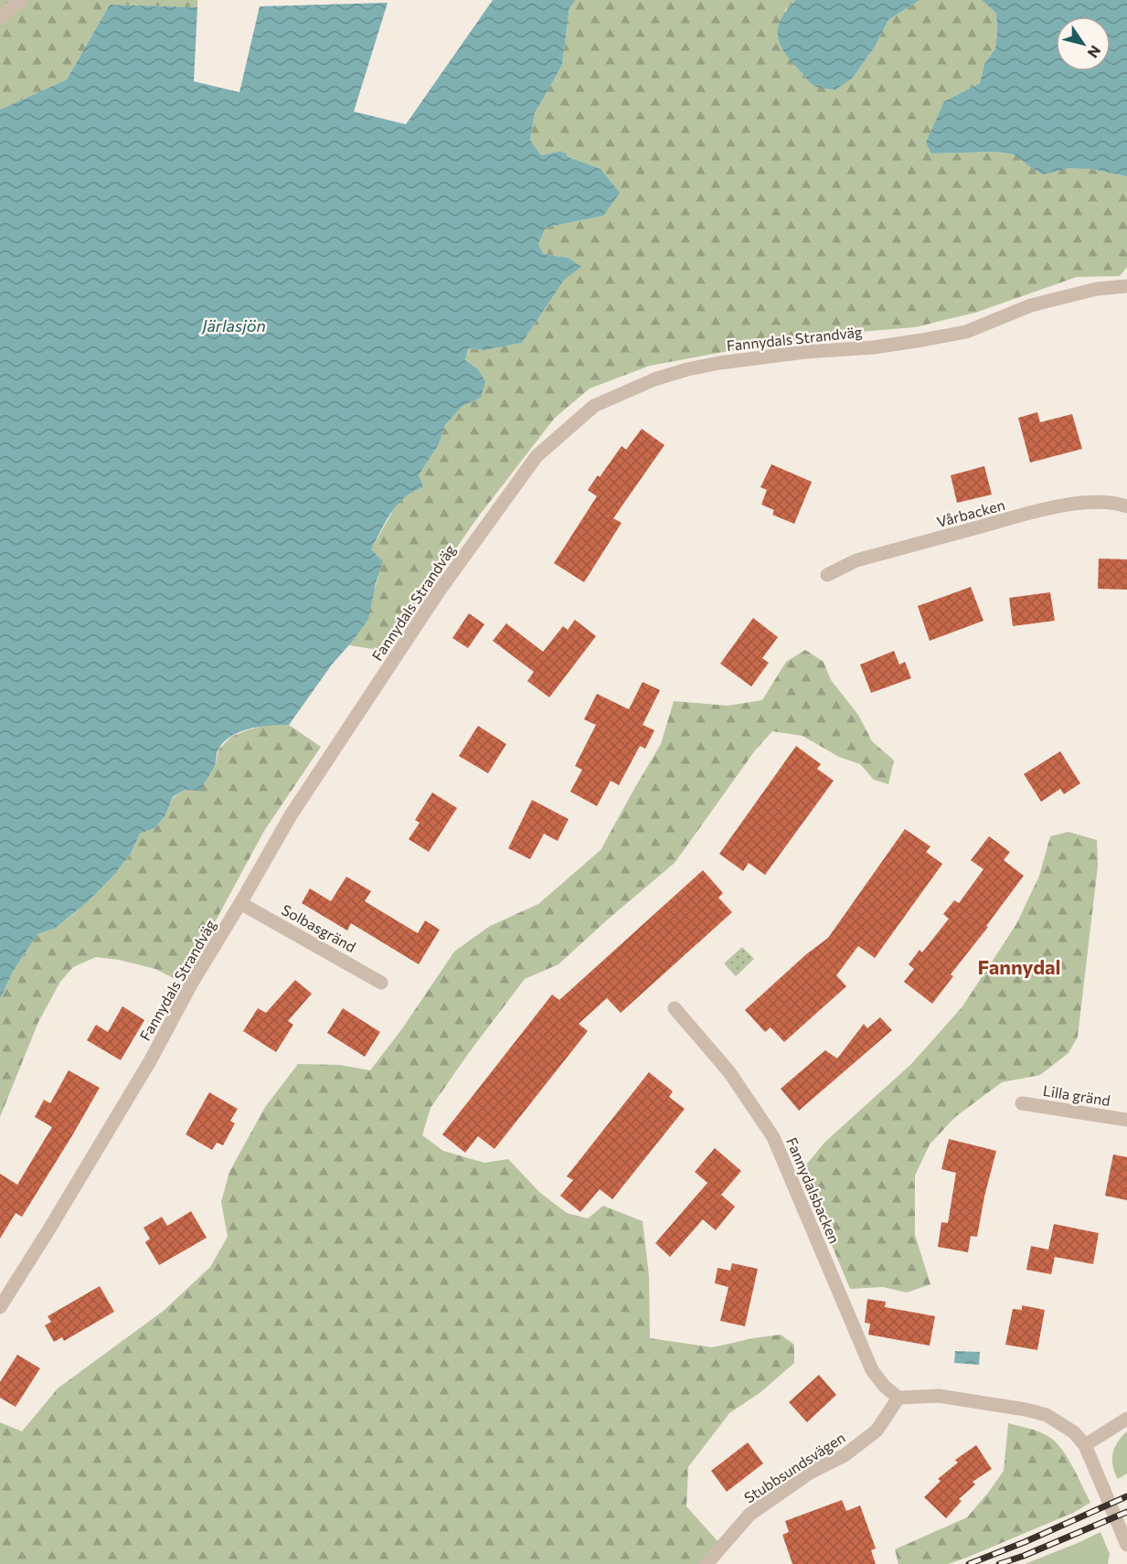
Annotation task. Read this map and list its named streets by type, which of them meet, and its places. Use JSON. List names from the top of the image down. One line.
{"streets":{"street":["Fannydals Strandväg","Vårbacken","Solbasgränd","Lilla gränd","Fannydalsbacken","Stubbsundsvägen"]},"crossings":[["Fannydals Strandväg","Solbasgränd"],["Fannydalsbacken","Stubbsundsvägen"]],"districts":["Fannydal"],"water":["Järlasjön"],"north":"bottom right"}
